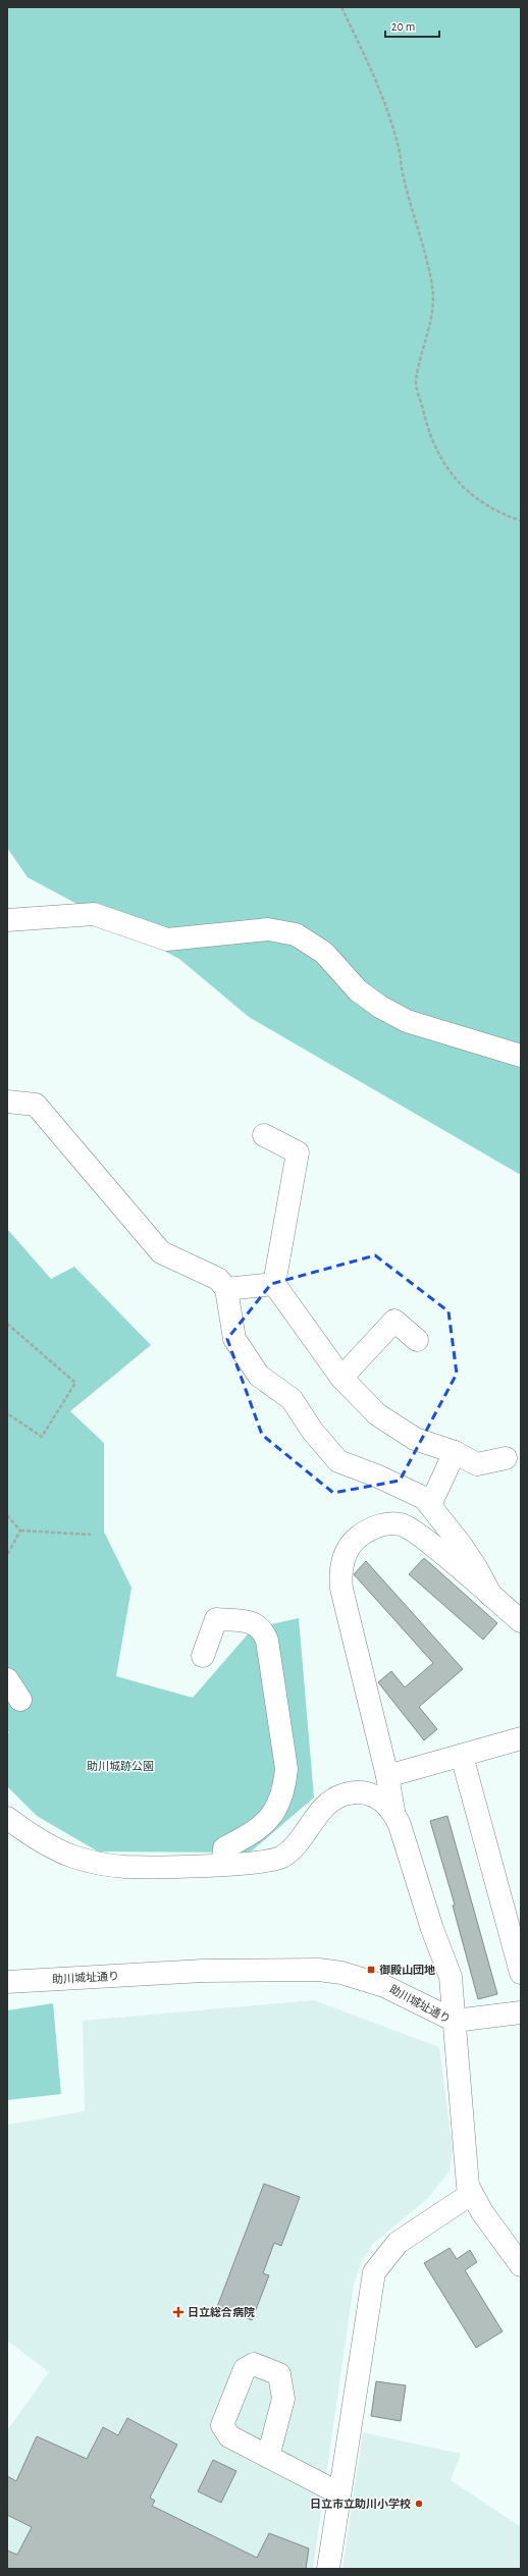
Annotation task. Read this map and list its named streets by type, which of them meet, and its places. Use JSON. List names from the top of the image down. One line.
{"streets":{"street":["助川城址通り"]},"parks":["助川城跡公園"],"places":{"transit":["御殿山団地"],"health":["日立総合病院"],"other":["日立市立助川小学校"]},"scale_bar":"20 m"}
